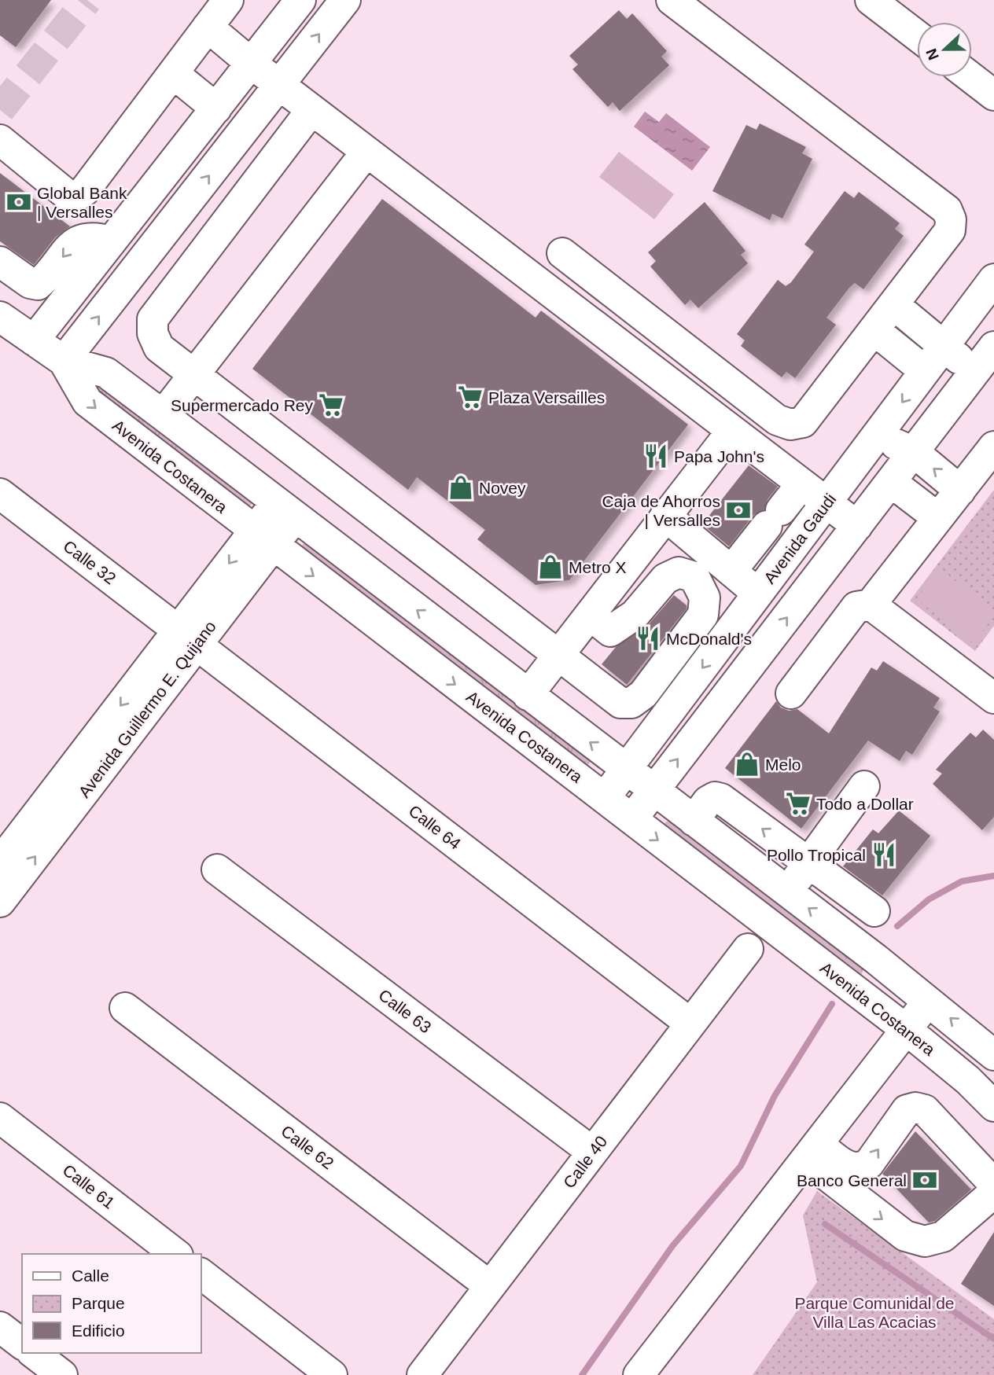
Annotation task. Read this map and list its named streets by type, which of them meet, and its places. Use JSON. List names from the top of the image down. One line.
{"streets":{"street":["Avenida Costanera","Avenida Gaudi","Calle 32","Avenida Guillermo E. Quijano","Calle 64","Calle 63","Calle 62","Calle 40","Calle 61"]},"crossings":[["Avenida Costanera","Avenida Gaudi"],["Avenida Costanera","Avenida Guillermo E. Quijano"],["Calle 32","Avenida Guillermo E. Quijano"],["Calle 32","Calle 64"],["Avenida Guillermo E. Quijano","Calle 64"],["Calle 64","Calle 40"],["Calle 63","Calle 40"],["Calle 62","Calle 40"]],"parks":["Parque Comunidal de Villa Las Acacias"],"places":{"bank":["Global Bank | Versalles","Caja de Ahorros | Versalles","Banco General"],"supermarket":["Plaza Versailles","Supermercado Rey","Todo a Dollar"],"restaurant":["Papa John's","McDonald's","Pollo Tropical"],"shop":["Novey","Metro X","Melo"]},"legend":["Calle","Parque","Edificio"],"north":"left"}
